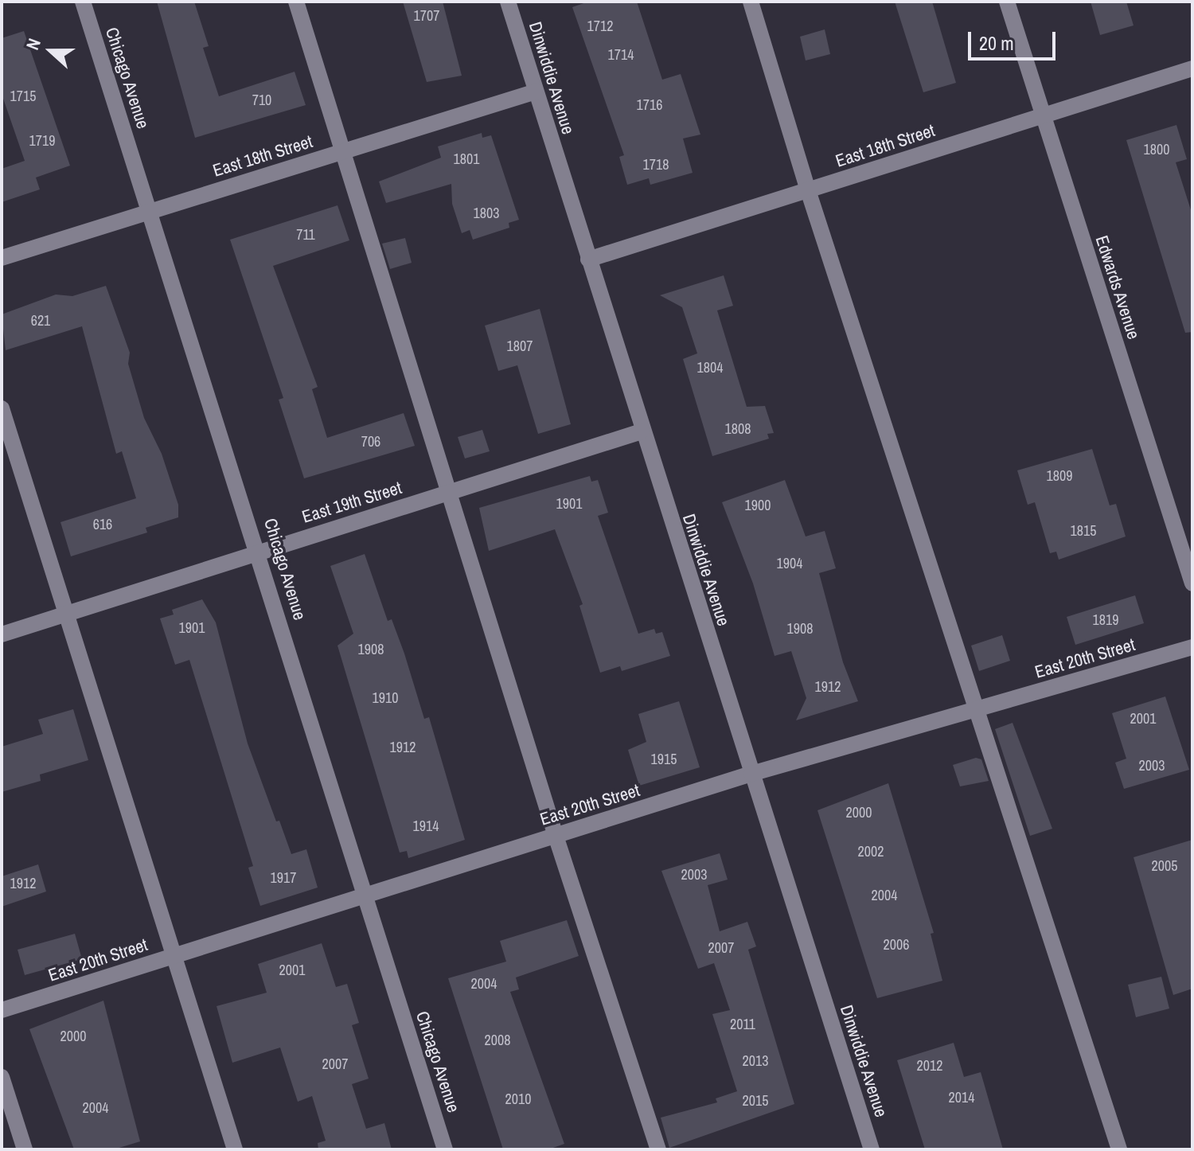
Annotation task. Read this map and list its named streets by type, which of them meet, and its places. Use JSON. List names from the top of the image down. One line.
{"streets":{"street":["Chicago Avenue","Dinwiddie Avenue","East 18th Street","Edwards Avenue","East 19th Street","East 20th Street"]},"crossings":[["Chicago Avenue","East 18th Street"],["Chicago Avenue","East 19th Street"],["Chicago Avenue","East 20th Street"],["Dinwiddie Avenue","East 18th Street"],["Dinwiddie Avenue","East 19th Street"],["Dinwiddie Avenue","East 20th Street"],["East 18th Street","Edwards Avenue"]],"house_numbers":["1707","1712","1714","1715","710","1716","1719","1800","1801","1718","1803","711","621","1807","1804","1808","706","1809","1901","1900","616","1815","1904","1819","1901","1908","1908","1912","1910","2001","1912","1915","2003","2000","1914","2002","2005","2003","1917","1912","2004","2006","2007","2001","2004","2011","2000","2008","2013","2007","2012","2014","2010","2015","2004"],"scale_bar":"20 m","north":"left"}
